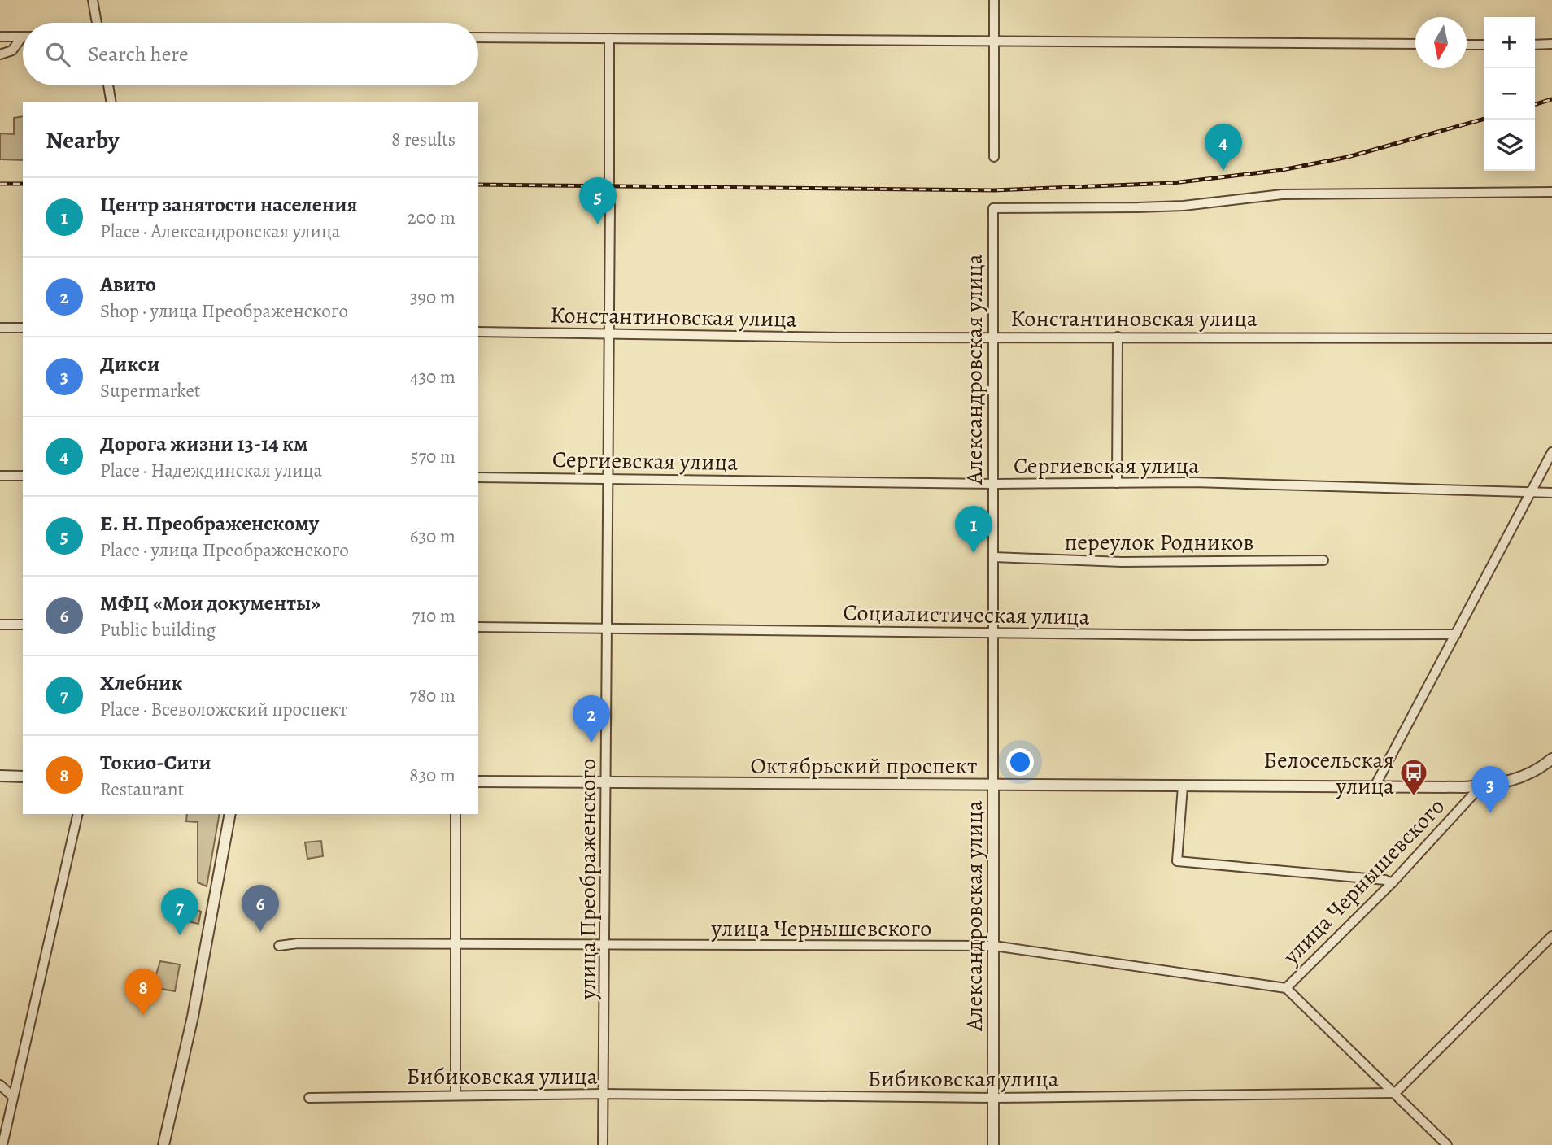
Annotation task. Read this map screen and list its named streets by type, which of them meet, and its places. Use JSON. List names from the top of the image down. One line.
{"streets":{"street":["Константиновская улица","Александровская улица","Сергиевская улица","переулок Родников","Социалистическая улица","Октябрьский проспект","улица Преображенского","улица Чернышевского","Бибиковская улица"]},"crossings":[["Константиновская улица","Александровская улица"],["Константиновская улица","улица Преображенского"],["Александровская улица","Сергиевская улица"],["Александровская улица","переулок Родников"],["Александровская улица","Социалистическая улица"],["Александровская улица","Октябрьский проспект"],["Александровская улица","улица Чернышевского"],["Александровская улица","Бибиковская улица"],["Сергиевская улица","улица Преображенского"],["Социалистическая улица","улица Преображенского"],["Октябрьский проспект","улица Преображенского"],["Октябрьский проспект","улица Чернышевского"],["улица Преображенского","улица Чернышевского"],["улица Преображенского","Бибиковская улица"]],"places":{"bus stop":["Белосельская улица"]},"north":"bottom","page":{"map_buttons":["+","−"],"search":"Search here","heading":["Nearby","8 results"],"pins":["4","5","1","2","3","6","7","8"],"list":[{"mark":"1","name":"Центр занятости населения","note":"Place · Александровская улица","value":"200 m"},{"mark":"2","name":"Авито","note":"Shop · улица Преображенского","value":"390 m"},{"mark":"3","name":"Дикси","note":"Supermarket","value":"430 m"},{"mark":"4","name":"Дорога жизни 13-14 км","note":"Place · Надеждинская улица","value":"570 m"},{"mark":"5","name":"Е. Н. Преображенскому","note":"Place · улица Преображенского","value":"630 m"},{"mark":"6","name":"МФЦ «Мои документы»","note":"Public building","value":"710 m"},{"mark":"7","name":"Хлебник","note":"Place · Всеволожский проспект","value":"780 m"},{"mark":"8","name":"Токио-Сити","note":"Restaurant","value":"830 m"}]}}
